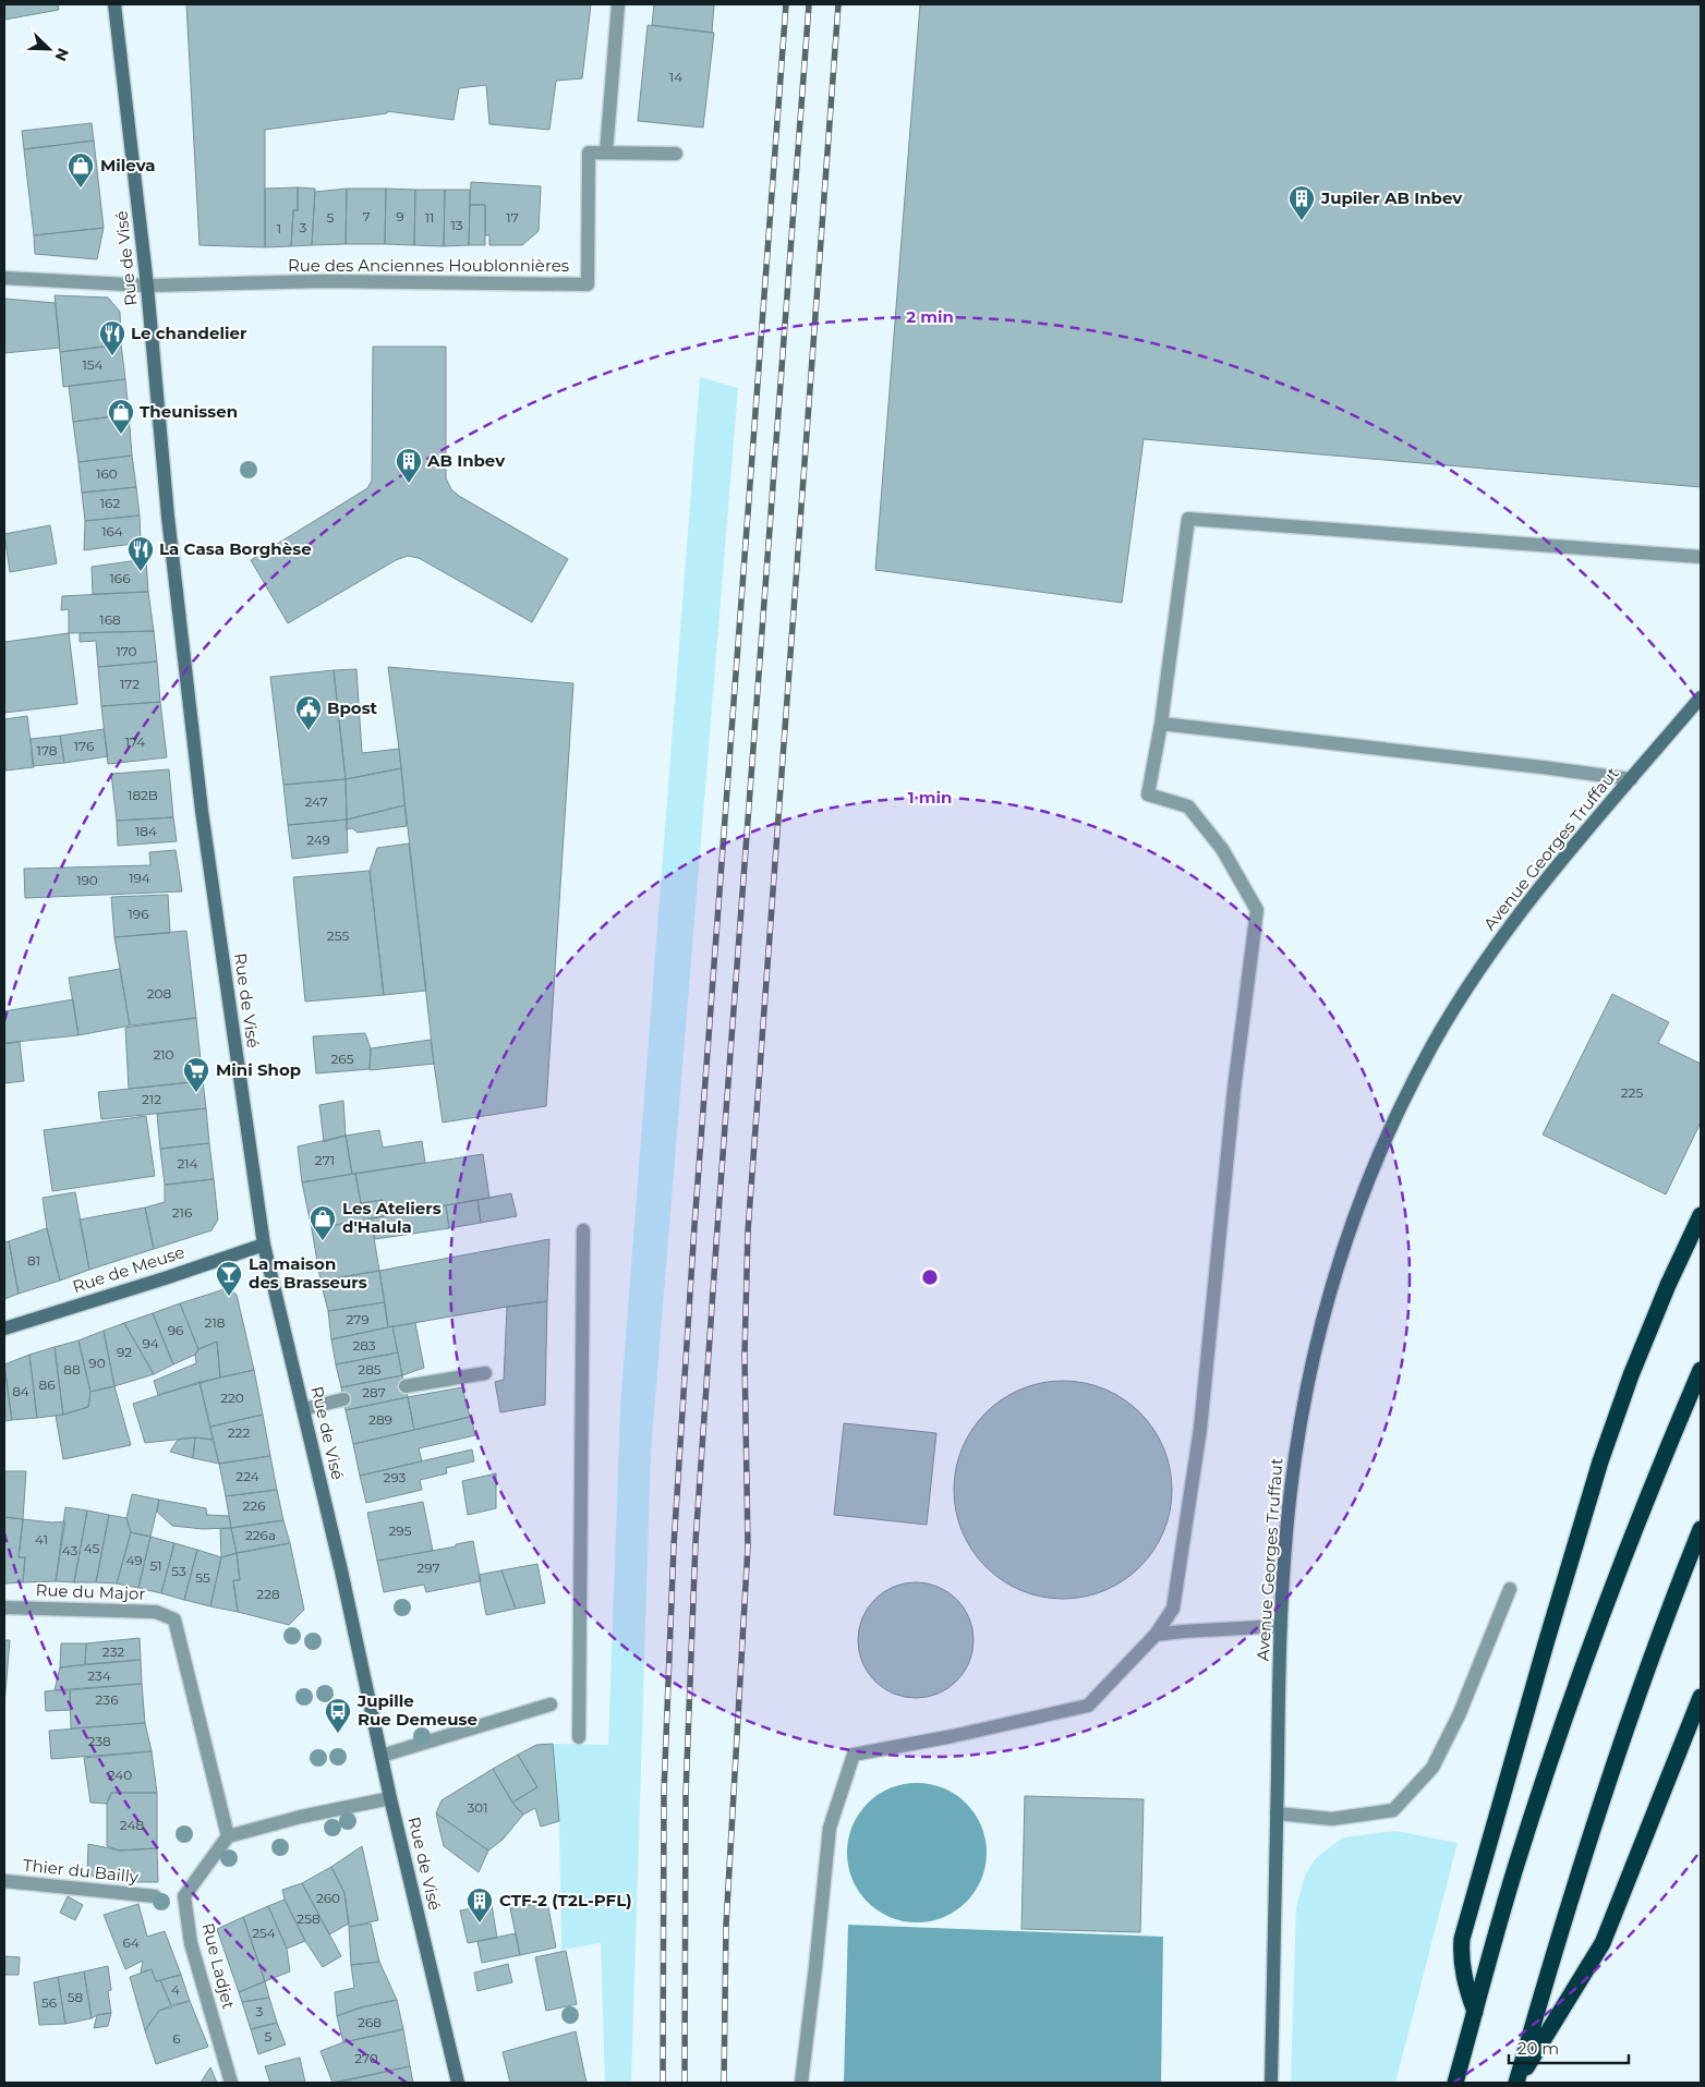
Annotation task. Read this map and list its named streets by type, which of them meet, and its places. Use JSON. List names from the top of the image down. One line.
{"streets":{"main road":["Rue de Visé","Avenue Georges Truffaut","Rue de Meuse"],"street":["Rue des Anciennes Houblonnières","Rue du Major","Thier du Bailly","Rue Ladjet"]},"crossings":[["Rue de Visé","Rue des Anciennes Houblonnières"],["Rue de Visé","Rue de Meuse"],["Rue du Major","Rue Ladjet"]],"places":{"shop":["Mileva","Theunissen","Les Ateliers d'Halula"],"building":["Jupiler AB Inbev","AB Inbev","CTF-2 (T2L-PFL)"],"restaurant":["Le chandelier","La Casa Borghèse"],"public building":["Bpost"],"supermarket":["Mini Shop"],"bar":["La maison des Brasseurs"],"bus stop":["Jupille Rue Demeuse"]},"house_numbers":["14","7","9","5","11","17","13","3","1","154","160","162","164","166","168","170","172","174","176","178","182B","247","184","249","194","190","196","255","208","210","265","225","212","271","214","216","81","279","218","96","94","283","92","90","88","285","86","84","287","220","289","222","224","293","226","295","226a","41","45","43","49","51","297","53","55","228","232","234","236","238","240","301","248","260","258","254","64","4","58","56","3","268","5","6","270"],"scale_bar":"20 m","north":"bottom right","rings":["2 min","1 min"]}
